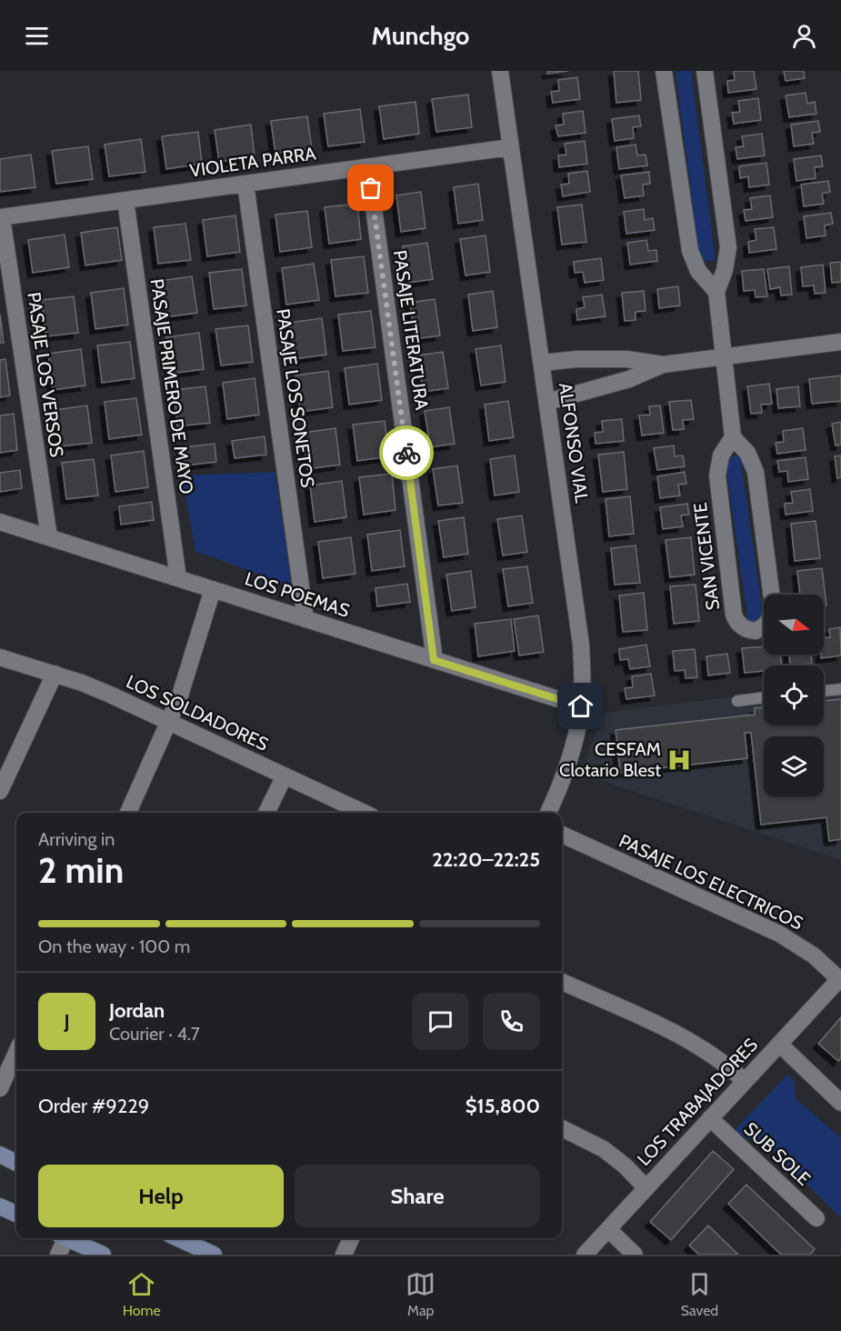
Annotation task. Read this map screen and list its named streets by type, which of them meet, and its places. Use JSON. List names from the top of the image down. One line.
{"streets":{"street":["VIOLETA PARRA","PASAJE LITERATURA","PASAJE LOS VERSOS","PASAJE PRIMERO DE MAYO","PASAJE LOS SONETOS","ALFONSO VIAL","SAN VICENTE","LOS POEMAS","LOS SOLDADORES","PASAJE LOS ELECTRICOS","LOS TRABAJADORES","SUB SOLE"]},"crossings":[["VIOLETA PARRA","PASAJE LITERATURA"],["VIOLETA PARRA","PASAJE LOS VERSOS"],["VIOLETA PARRA","PASAJE PRIMERO DE MAYO"],["VIOLETA PARRA","PASAJE LOS SONETOS"],["VIOLETA PARRA","ALFONSO VIAL"],["PASAJE LITERATURA","LOS POEMAS"],["PASAJE LOS VERSOS","LOS POEMAS"],["PASAJE PRIMERO DE MAYO","LOS POEMAS"],["PASAJE LOS SONETOS","LOS POEMAS"],["ALFONSO VIAL","LOS POEMAS"],["PASAJE LOS ELECTRICOS","LOS TRABAJADORES"],["LOS TRABAJADORES","SUB SOLE"]],"places":{"hospital":["CESFAM Clotario Blest"]},"north":"right","page":{"header":"Munchgo","heading":["2 min","Arriving in","22:20–22:25"],"panel":["Jordan","Courier · 4.7","Order #9229","$15,800"],"bar":"On the way · 100 m","round":"J","buttons":["Help","Share"],"tabs":["Home","Map","Saved"]}}
